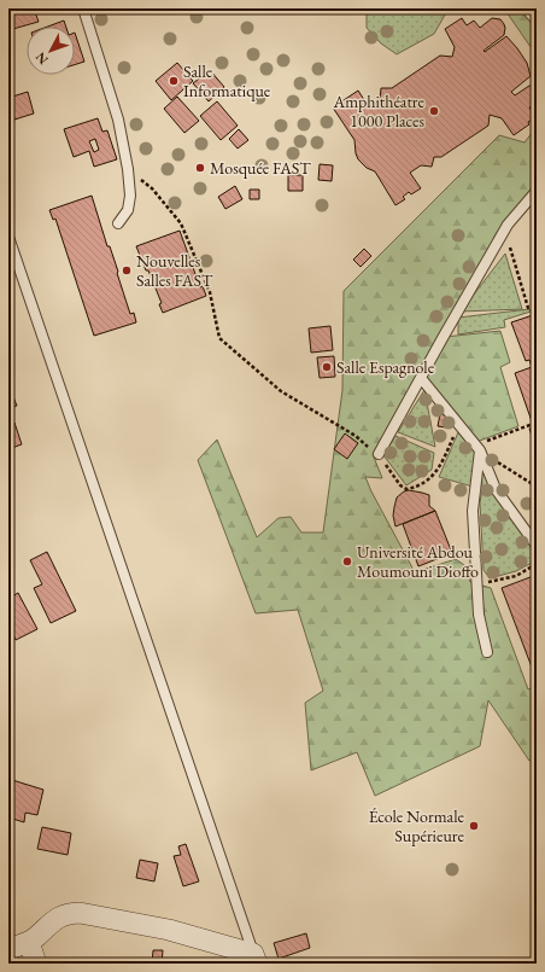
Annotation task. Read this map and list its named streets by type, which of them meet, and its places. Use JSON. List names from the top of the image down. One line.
{"places":["Salle Informatique","Amphithéatre 1000 Places","Mosquée FAST","Nouvelles Salles FAST","Salle Espagnole","Université Abdou Moumouni Dioffo","École Normale Supérieure"],"north":"bottom left"}
